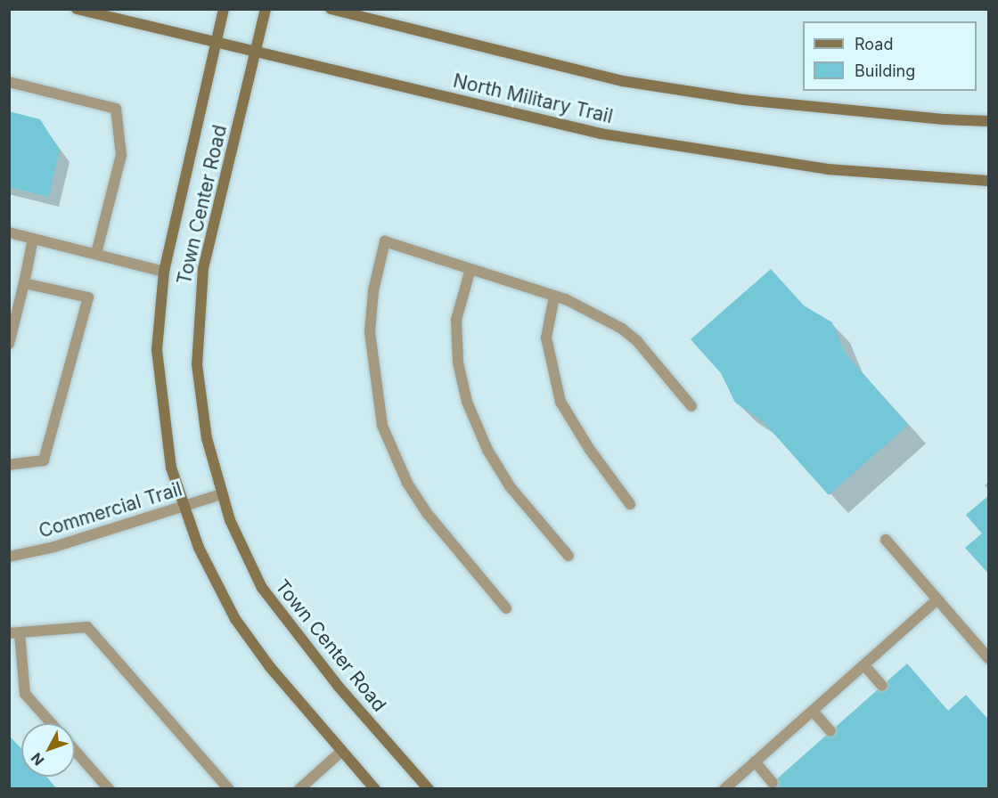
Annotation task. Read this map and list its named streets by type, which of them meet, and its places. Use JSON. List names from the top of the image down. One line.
{"streets":{"main road":["North Military Trail","Town Center Road"],"street":["Commercial Trail"]},"crossings":[["North Military Trail","Town Center Road"],["Town Center Road","Commercial Trail"]],"legend":["Road","Building"],"north":"bottom left"}
